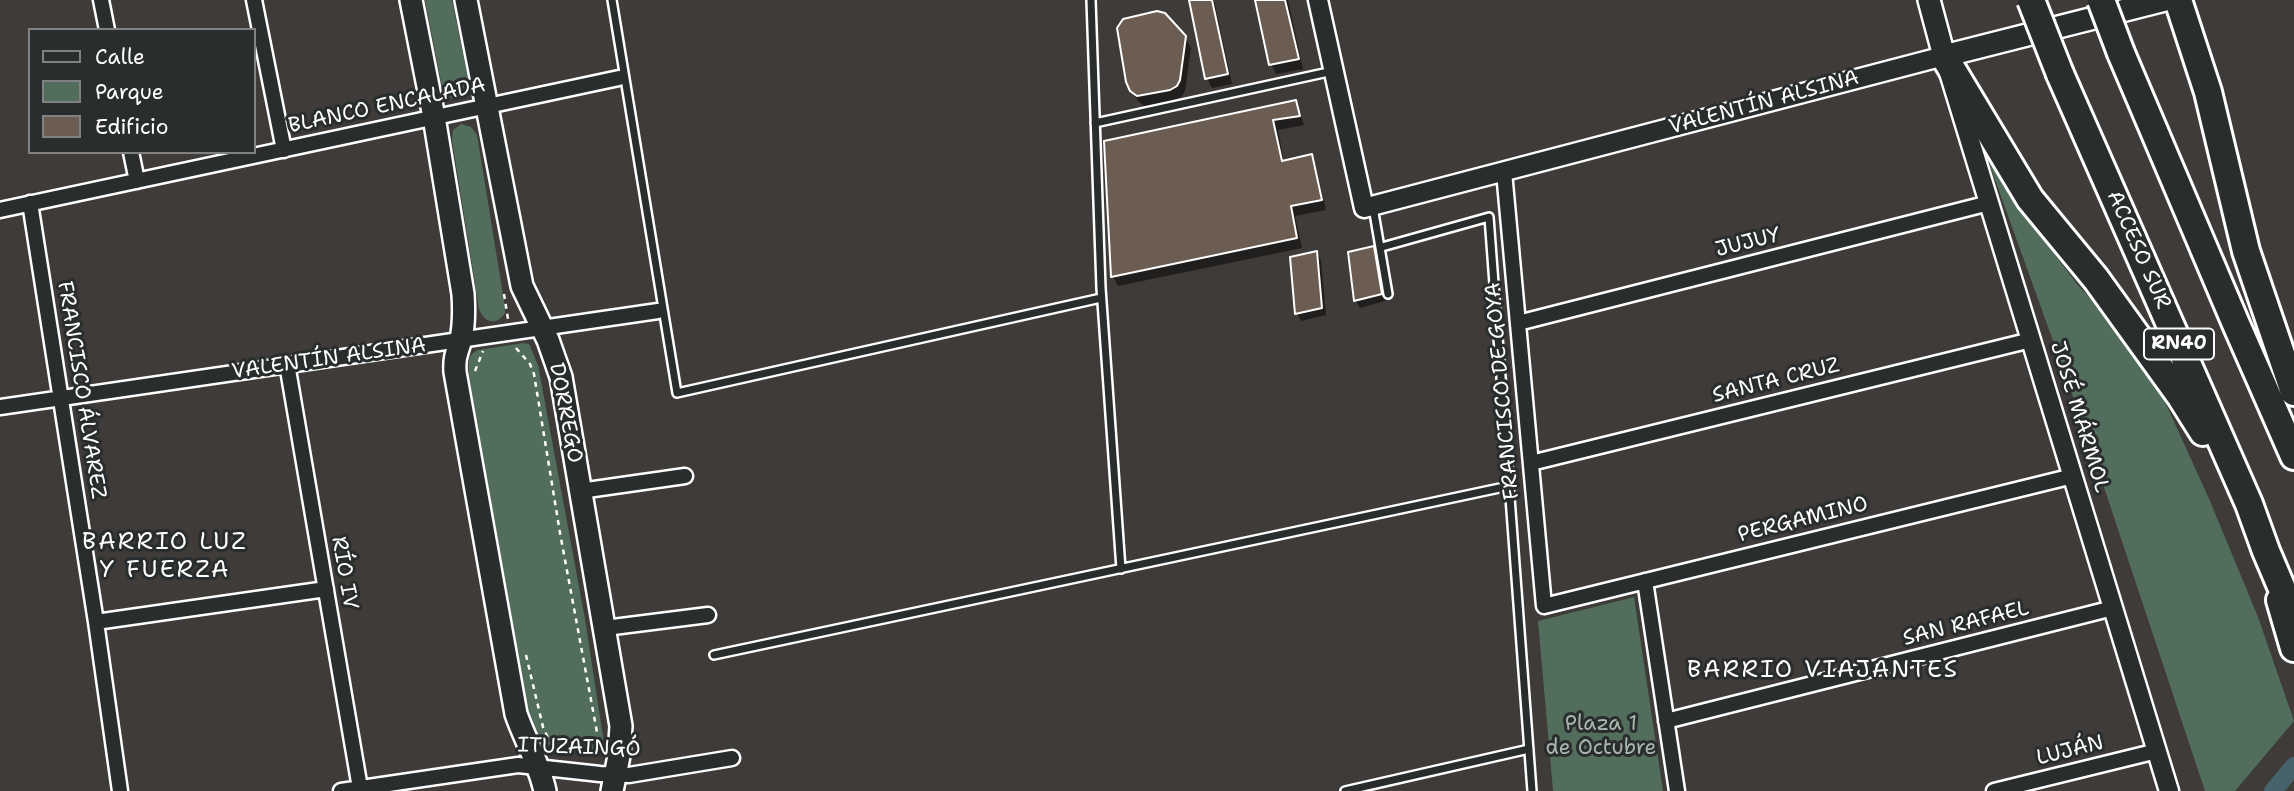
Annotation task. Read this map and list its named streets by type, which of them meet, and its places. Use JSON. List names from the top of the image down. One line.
{"streets":{"highway":["ACCESO SUR","RN40"],"main road":["VALENTÍN ALSINA","DORREGO"],"street":["BLANCO ENCALADA","JUJUY","SANTA CRUZ","FRANCISCO ÁLVAREZ","FRANCISCO DE GOYA","JOSÉ MÁRMOL","PERGAMINO","RÍO IV","SAN RAFAEL","ITUZAINGÓ","LUJÁN"]},"crossings":[["VALENTÍN ALSINA","FRANCISCO ÁLVAREZ"],["VALENTÍN ALSINA","FRANCISCO DE GOYA"],["VALENTÍN ALSINA","DORREGO"],["VALENTÍN ALSINA","JOSÉ MÁRMOL"],["VALENTÍN ALSINA","RÍO IV"],["BLANCO ENCALADA","FRANCISCO ÁLVAREZ"],["BLANCO ENCALADA","DORREGO"],["JUJUY","FRANCISCO DE GOYA"],["JUJUY","JOSÉ MÁRMOL"],["SANTA CRUZ","FRANCISCO DE GOYA"],["SANTA CRUZ","JOSÉ MÁRMOL"],["FRANCISCO DE GOYA","PERGAMINO"],["DORREGO","ITUZAINGÓ"],["JOSÉ MÁRMOL","PERGAMINO"],["JOSÉ MÁRMOL","SAN RAFAEL"],["JOSÉ MÁRMOL","LUJÁN"],["RÍO IV","ITUZAINGÓ"]],"districts":["BARRIO LUZ Y FUERZA","BARRIO VIAJANTES"],"parks":["Plaza 1 de Octubre"],"legend":["Calle","Parque","Edificio"]}
